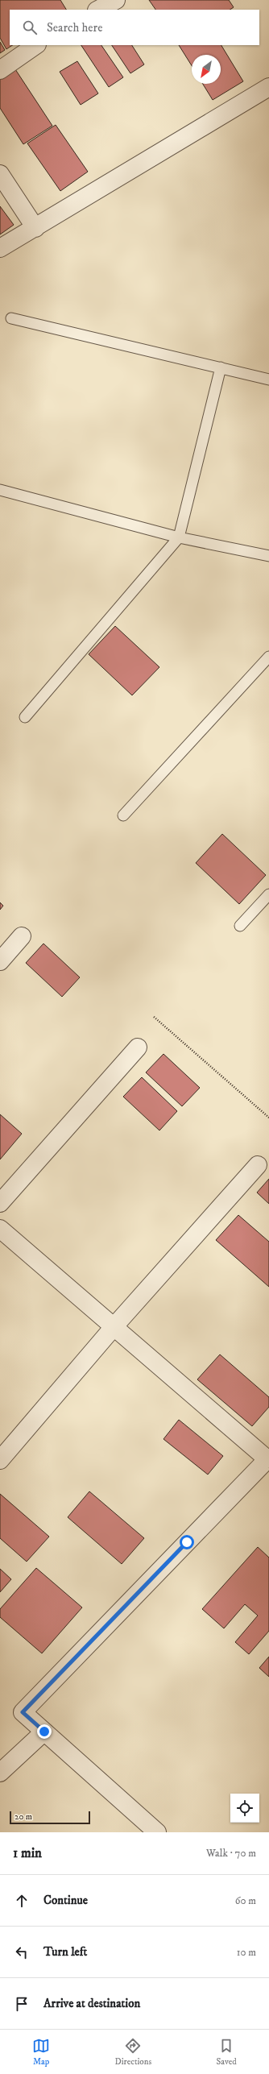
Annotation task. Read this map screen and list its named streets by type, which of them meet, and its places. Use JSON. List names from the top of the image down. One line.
{"scale_bar":"20 m","north":"bottom left","page":{"search":"Search here","scale":"20 m","heading":["1 min","Walk · 70 m"],"list":[["Continue","60 m"],["Turn left","10 m"],"Arrive at destination"],"nav":["Map","Directions","Saved"]}}
